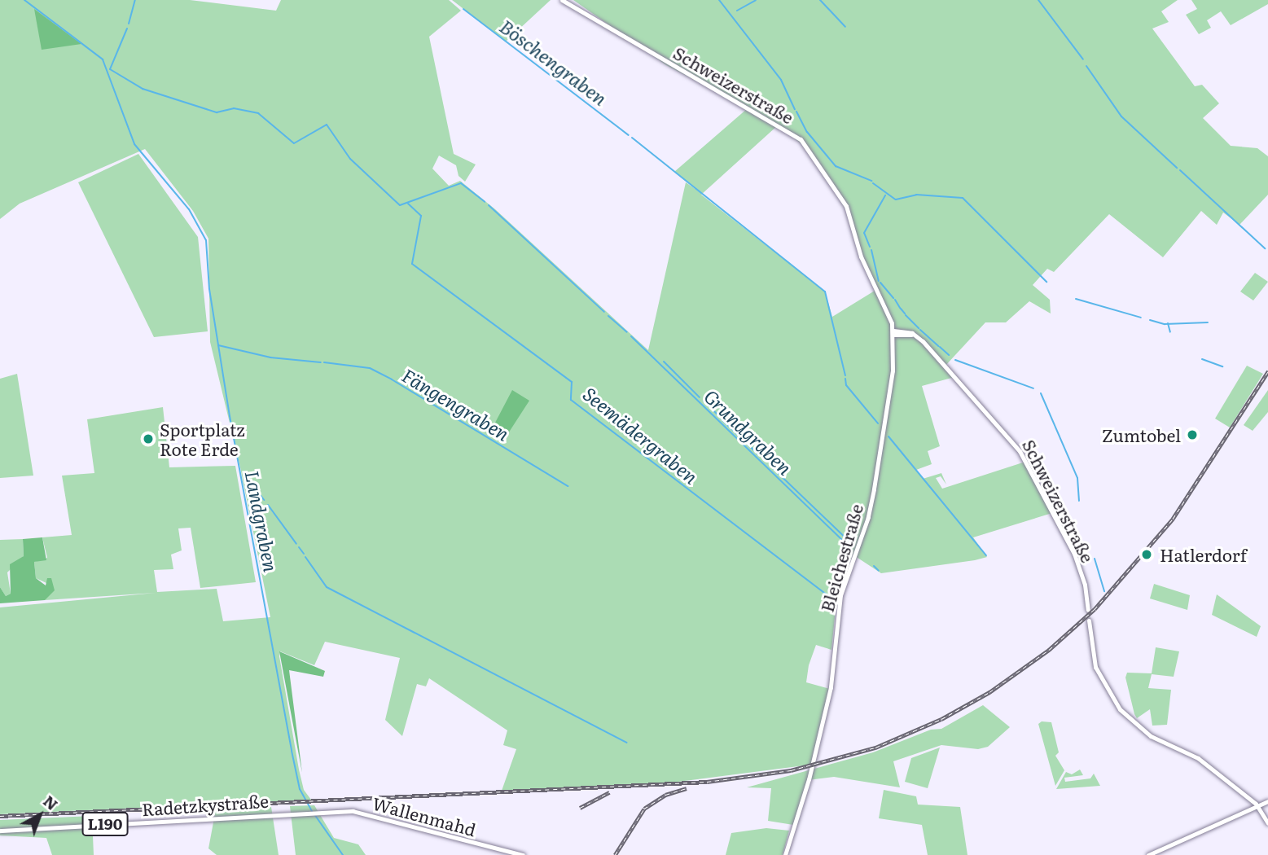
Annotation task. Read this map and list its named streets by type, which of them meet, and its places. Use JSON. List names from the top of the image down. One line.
{"streets":{"main road":["Schweizerstraße","Bleichestraße","Radetzkystraße","Wallenmahd","L190"]},"crossings":[["Schweizerstraße","Bleichestraße"],["Radetzkystraße","Wallenmahd"]],"water":["Böschengraben","Fängengraben","Grundgraben","Seemädergraben","Landgraben"],"places":["Zumtobel","Sportplatz Rote Erde","Hatlerdorf"],"north":"top right"}
